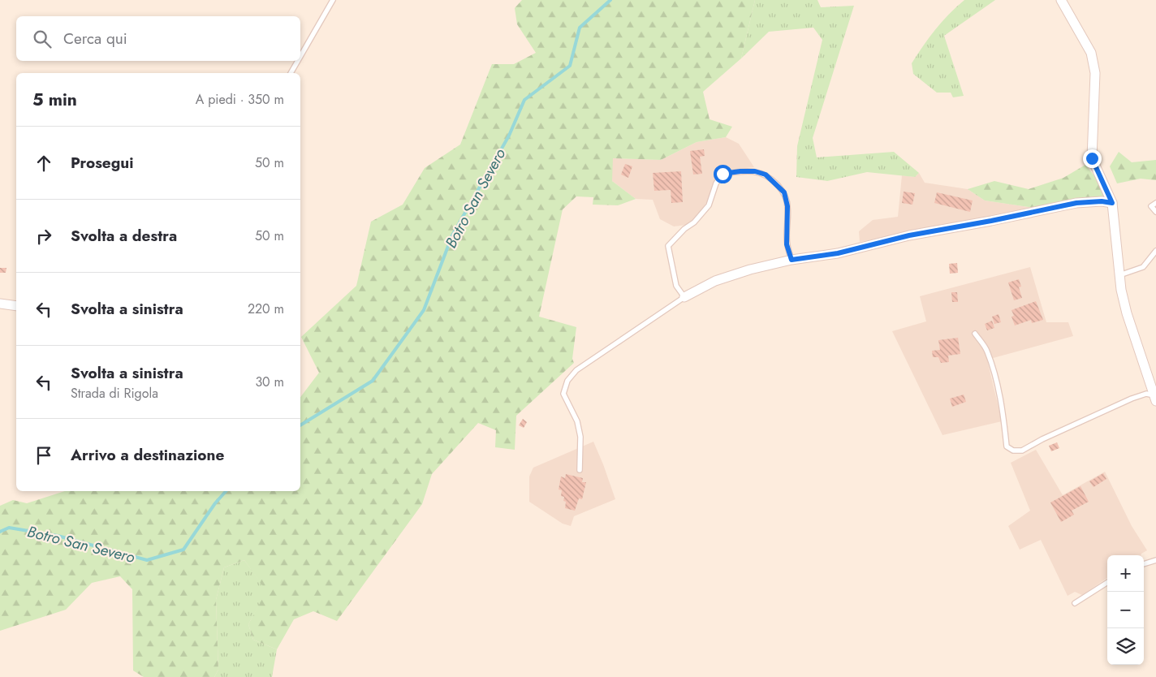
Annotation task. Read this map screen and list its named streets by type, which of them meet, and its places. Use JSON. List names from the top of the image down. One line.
{"water":["Botro San Severo"],"page":{"search":"Cerca qui","heading":["5 min","A piedi · 350 m"],"list":[["Prosegui","50 m"],["Svolta a destra","50 m"],["Svolta a sinistra","220 m"],["Svolta a sinistra","Strada di Rigola","30 m"],"Arrivo a destinazione"],"map_buttons":["+","−"]}}
